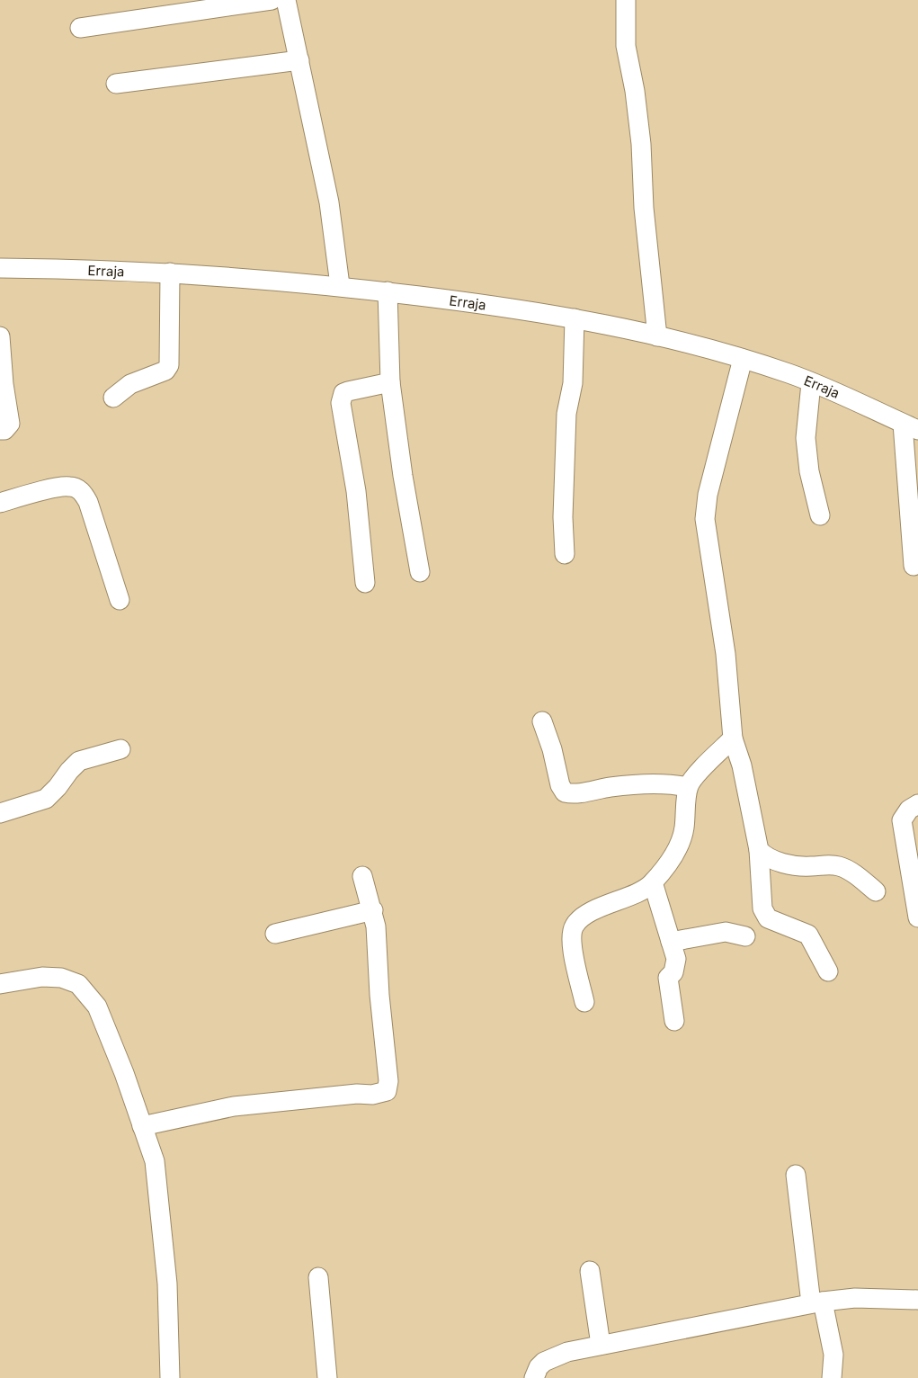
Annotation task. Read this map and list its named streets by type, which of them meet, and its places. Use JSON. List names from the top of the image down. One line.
{"streets":{"street":["Erraja"]}}
